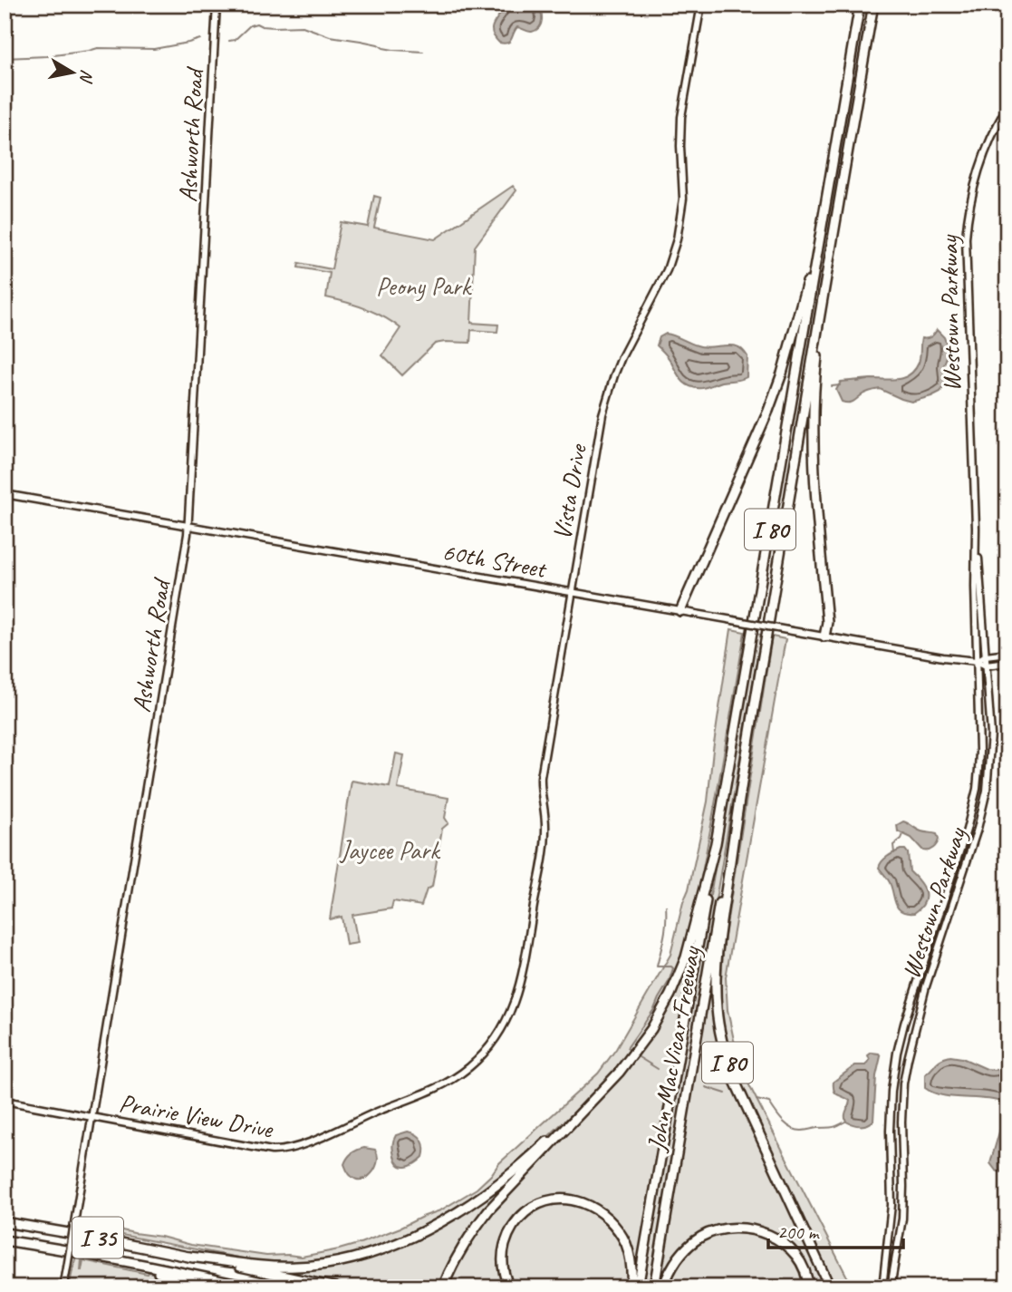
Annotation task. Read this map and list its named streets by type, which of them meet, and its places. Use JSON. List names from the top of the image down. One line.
{"streets":{"highway":["I 80","John MacVicar Freeway","I 35"],"street":["Ashworth Road","Westown Parkway","Vista Drive","60th Street","Prairie View Drive"]},"crossings":[["Ashworth Road","60th Street"],["Ashworth Road","Prairie View Drive"],["Westown Parkway","60th Street"],["Vista Drive","60th Street"],["Vista Drive","Prairie View Drive"],["I 80","John MacVicar Freeway"]],"parks":["Peony Park","Jaycee Park"],"scale_bar":"200 m","north":"right"}
